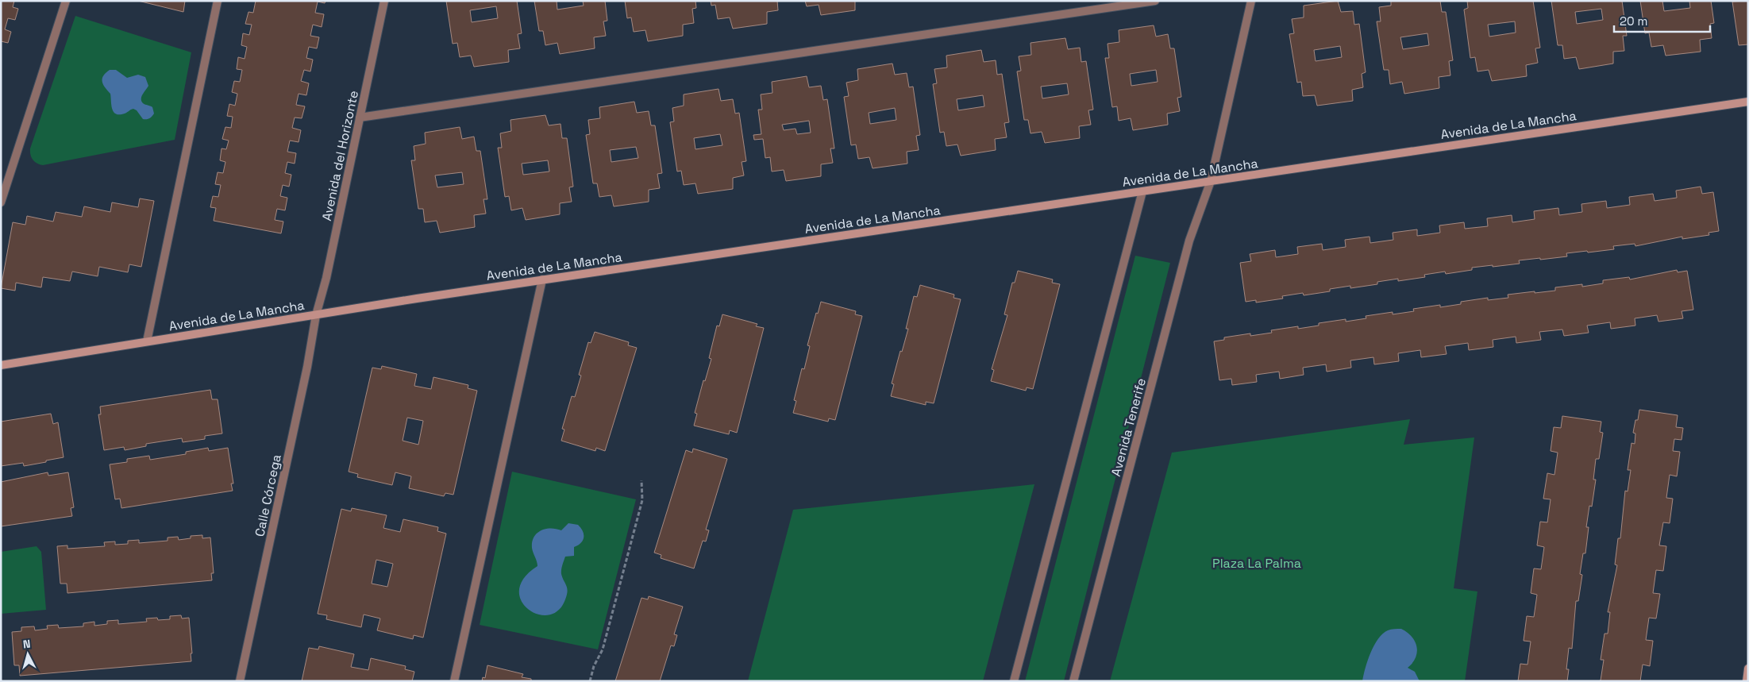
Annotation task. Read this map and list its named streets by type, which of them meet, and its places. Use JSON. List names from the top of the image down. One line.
{"streets":{"main road":["Avenida de La Mancha"],"street":["Avenida del Horizonte","Avenida Tenerife","Calle Córcega"]},"crossings":[["Avenida de La Mancha","Avenida del Horizonte"],["Avenida de La Mancha","Avenida Tenerife"],["Avenida de La Mancha","Calle Córcega"],["Avenida del Horizonte","Calle Córcega"]],"parks":["Plaza La Palma"],"scale_bar":"20 m","north":"top"}
